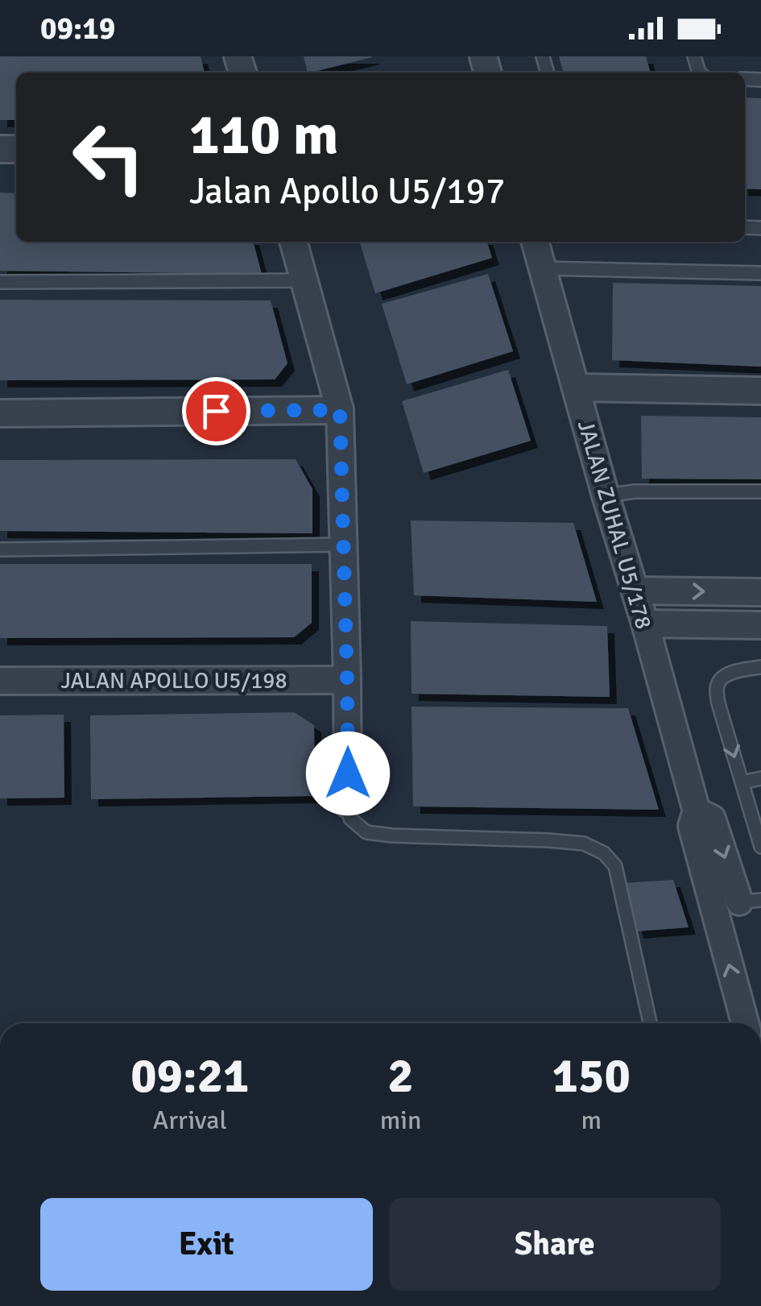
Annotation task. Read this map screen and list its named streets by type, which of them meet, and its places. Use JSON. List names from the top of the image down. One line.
{"streets":{"street":["JALAN ZUHAL U5/178","JALAN APOLLO U5/198"]},"page":{"status":"09:19","turn":["110 m","Jalan Apollo U5/197"],"eta":["09:21","Arrival","2","min","150","m"],"buttons":["Exit","Share"]}}
